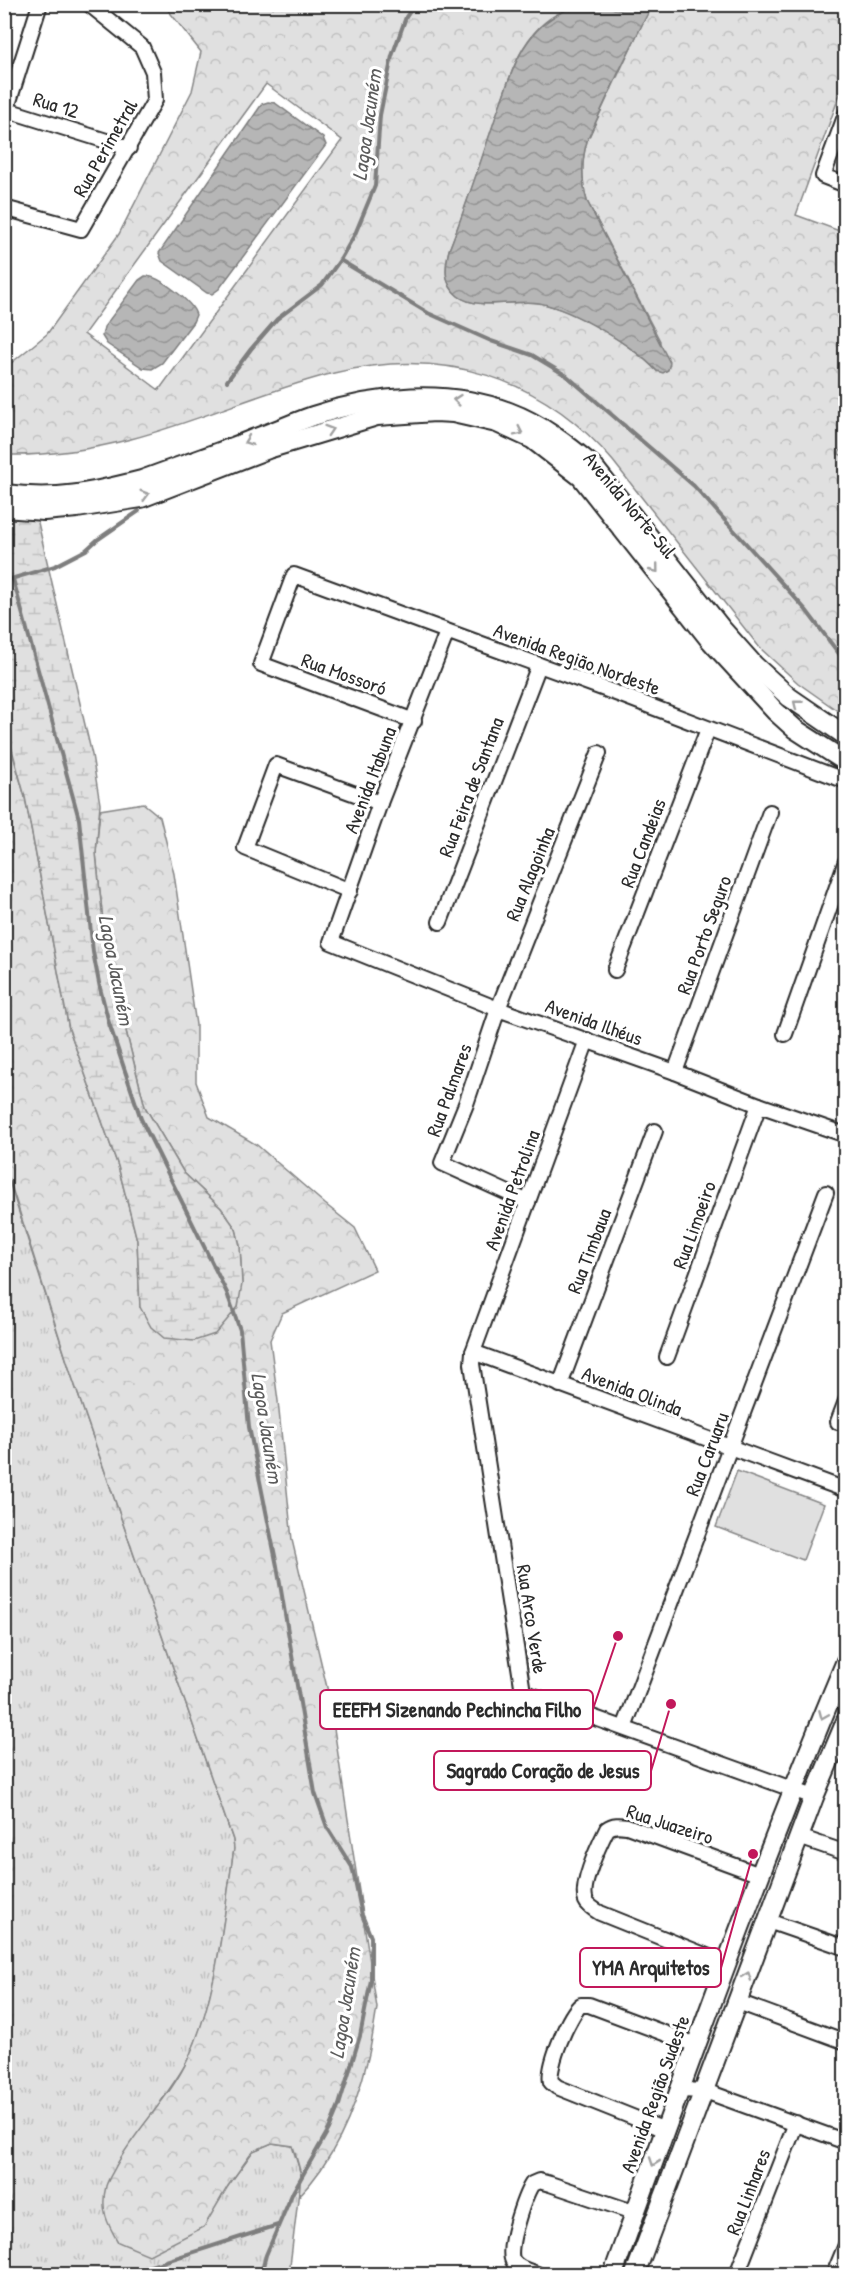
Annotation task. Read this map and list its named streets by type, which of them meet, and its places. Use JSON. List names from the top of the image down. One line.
{"streets":{"main road":["Avenida Norte-Sul","Avenida Região Sudeste"],"street":["Rua 12","Rua Perimetral","Avenida Região Nordeste","Rua Mossoró","Avenida Itabuna","Rua Feira de Santana","Rua Candeias","Rua Alagoinha","Rua Porto Seguro","Avenida Ilhéus","Rua Palmares","Avenida Petrolina","Rua Limoeiro","Rua Timbaua","Avenida Olinda","Rua Caruaru","Rua Arco Verde","Rua Juazeiro","Rua Linhares"]},"crossings":[["Rua 12","Rua Perimetral"],["Avenida Região Nordeste","Rua Mossoró"],["Avenida Região Nordeste","Avenida Itabuna"],["Avenida Região Nordeste","Rua Feira de Santana"],["Avenida Região Nordeste","Rua Candeias"],["Rua Mossoró","Avenida Itabuna"],["Avenida Itabuna","Avenida Ilhéus"],["Rua Alagoinha","Avenida Ilhéus"],["Rua Alagoinha","Rua Palmares"],["Rua Porto Seguro","Avenida Ilhéus"],["Avenida Ilhéus","Rua Palmares"],["Avenida Ilhéus","Avenida Petrolina"],["Avenida Ilhéus","Rua Limoeiro"],["Rua Palmares","Avenida Petrolina"],["Avenida Petrolina","Avenida Olinda"],["Avenida Petrolina","Rua Arco Verde"],["Rua Timbaua","Avenida Olinda"],["Avenida Olinda","Rua Caruaru"],["Avenida Olinda","Rua Arco Verde"],["Rua Caruaru","Rua Arco Verde"],["Rua Arco Verde","Avenida Região Sudeste"],["Rua Juazeiro","Avenida Região Sudeste"]],"water":["Lagoa Jacuném"],"places":["EEEFM Sizenando Pechincha Filho","Sagrado Coração de Jesus","YMA Arquitetos"]}
